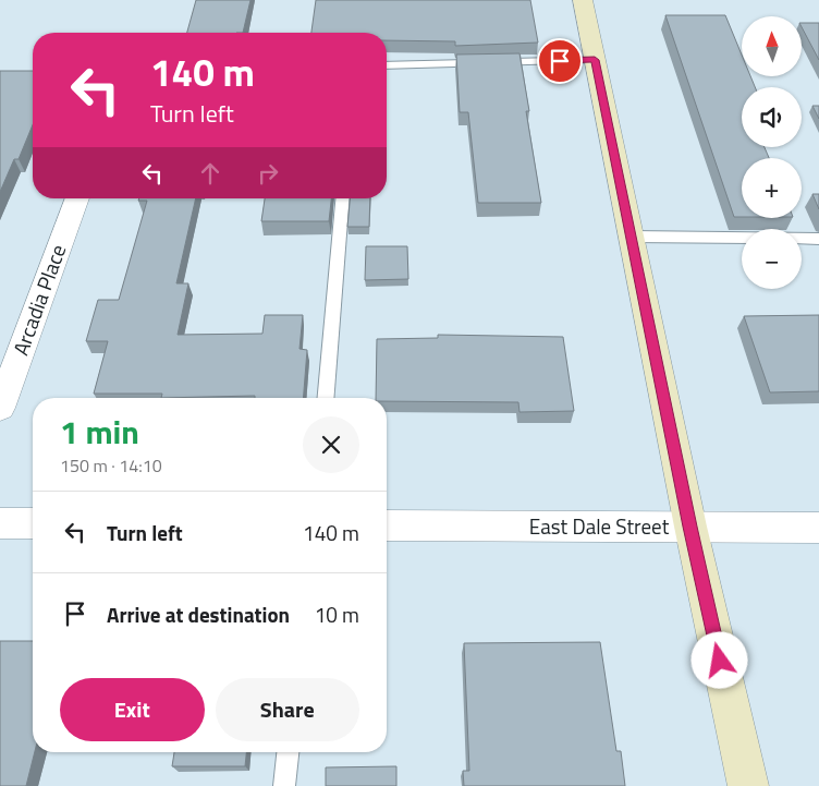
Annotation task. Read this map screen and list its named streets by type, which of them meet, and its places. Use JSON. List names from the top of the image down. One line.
{"streets":{"street":["Arcadia Place","East Dale Street"]},"north":"top","page":{"map_buttons":["+","−"],"turn":["140 m","Turn left"],"heading":["1 min","150 m · 14:10"],"list":[{"name":"Turn left","value":"140 m"},{"name":"Arrive at destination","value":"10 m"}],"buttons":["Exit","Share"]}}
